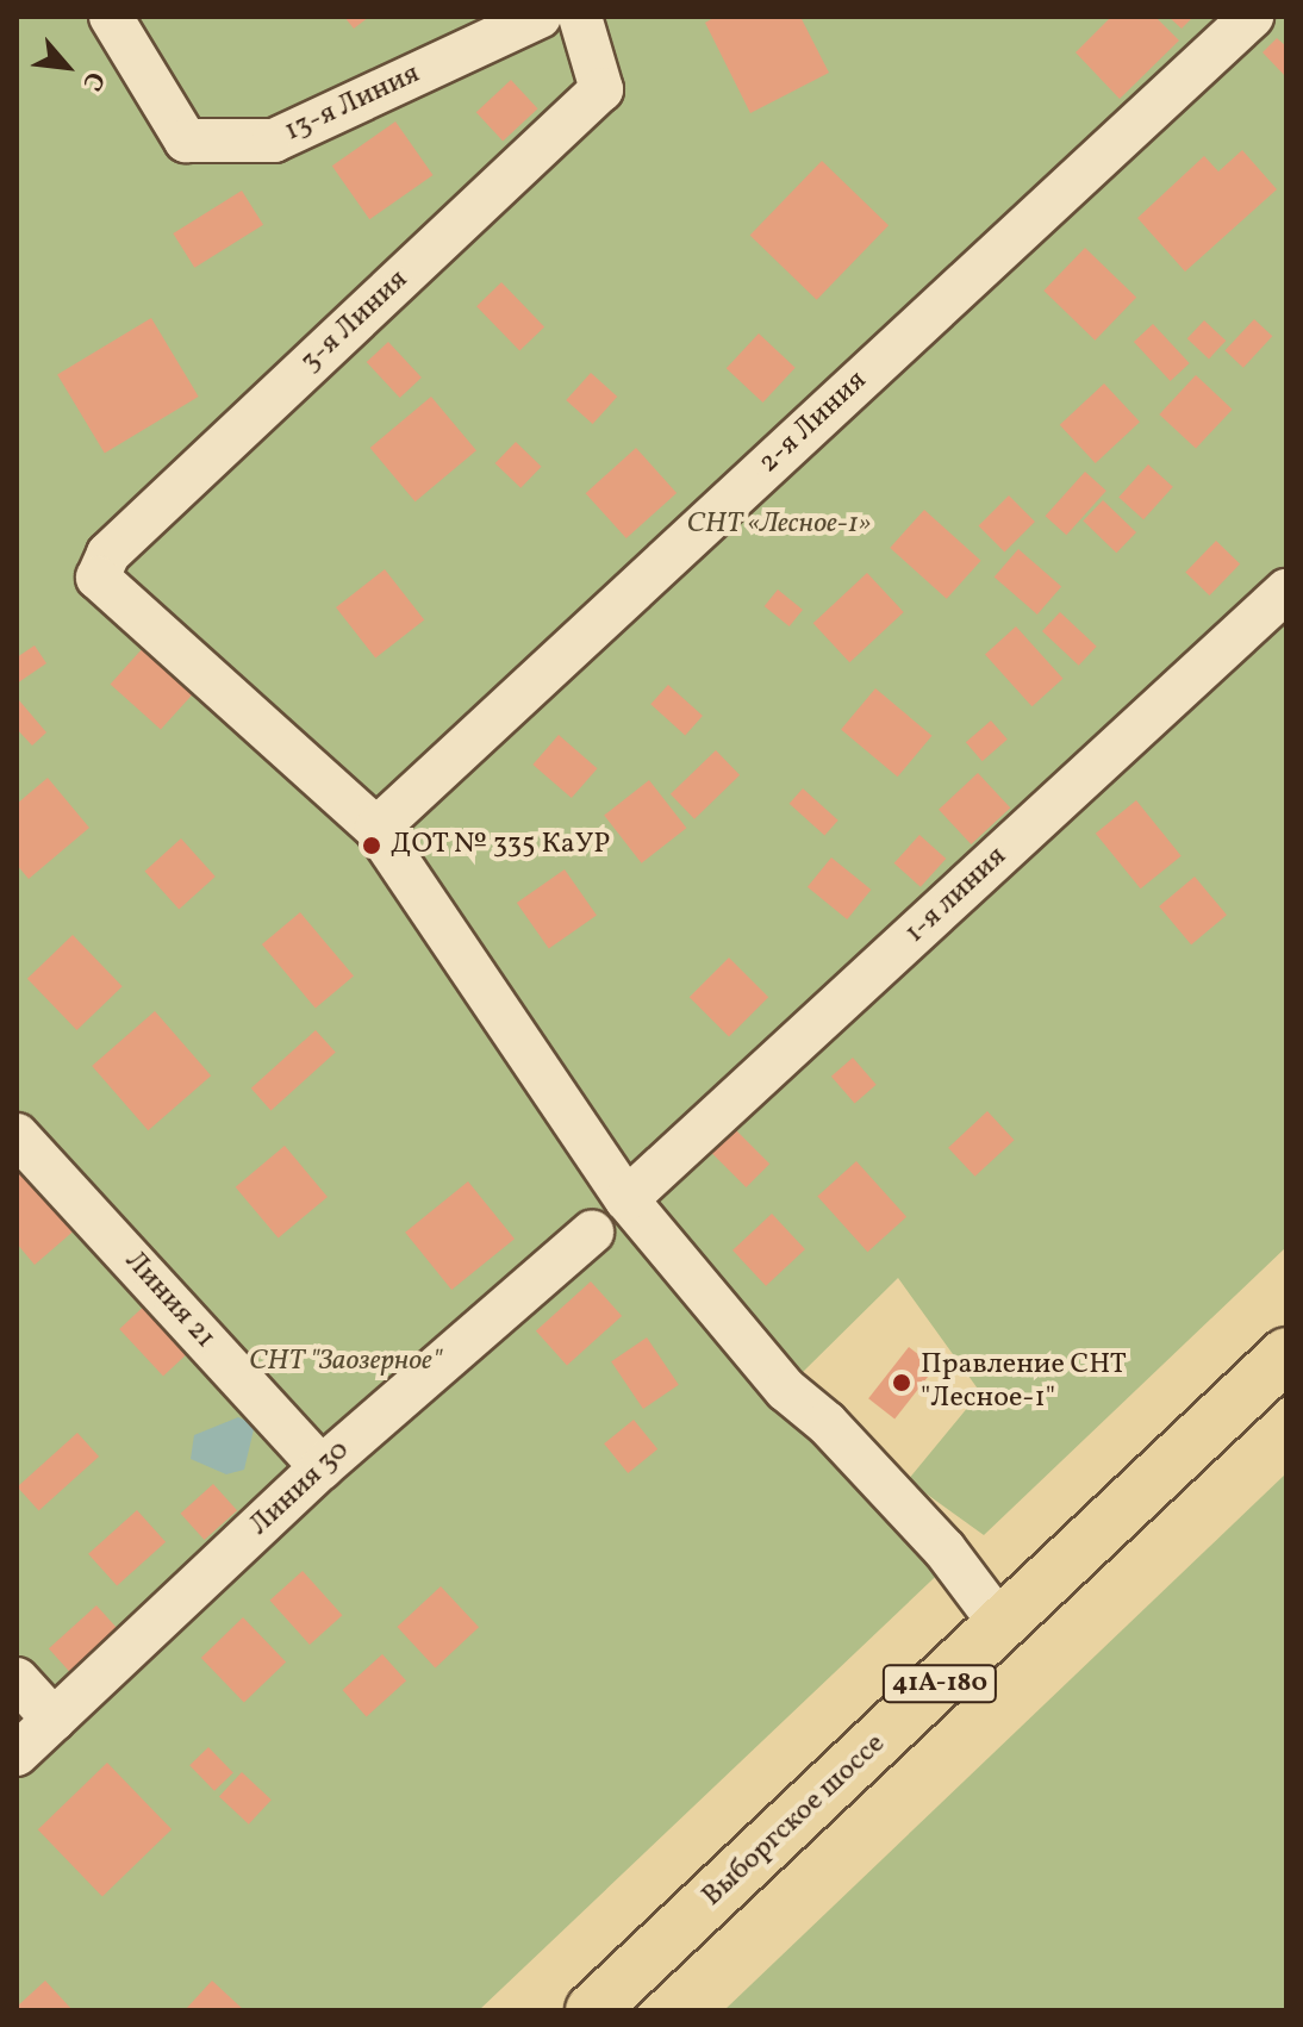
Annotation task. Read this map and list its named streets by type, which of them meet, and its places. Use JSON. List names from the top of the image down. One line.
{"streets":{"main road":["41А-180","Выборгское шоссе"],"street":["13-я Линия","3-я Линия","2-я Линия","1-я линия","Линия 21","Линия 30"]},"crossings":[["3-я Линия","2-я Линия"],["Линия 21","Линия 30"]],"parks":["СНТ «Лесное-1»","СНТ \"Заозерное\""],"places":["ДОТ № 335 КаУР","Правление СНТ \"Лесное-1\""],"north":"bottom right"}
